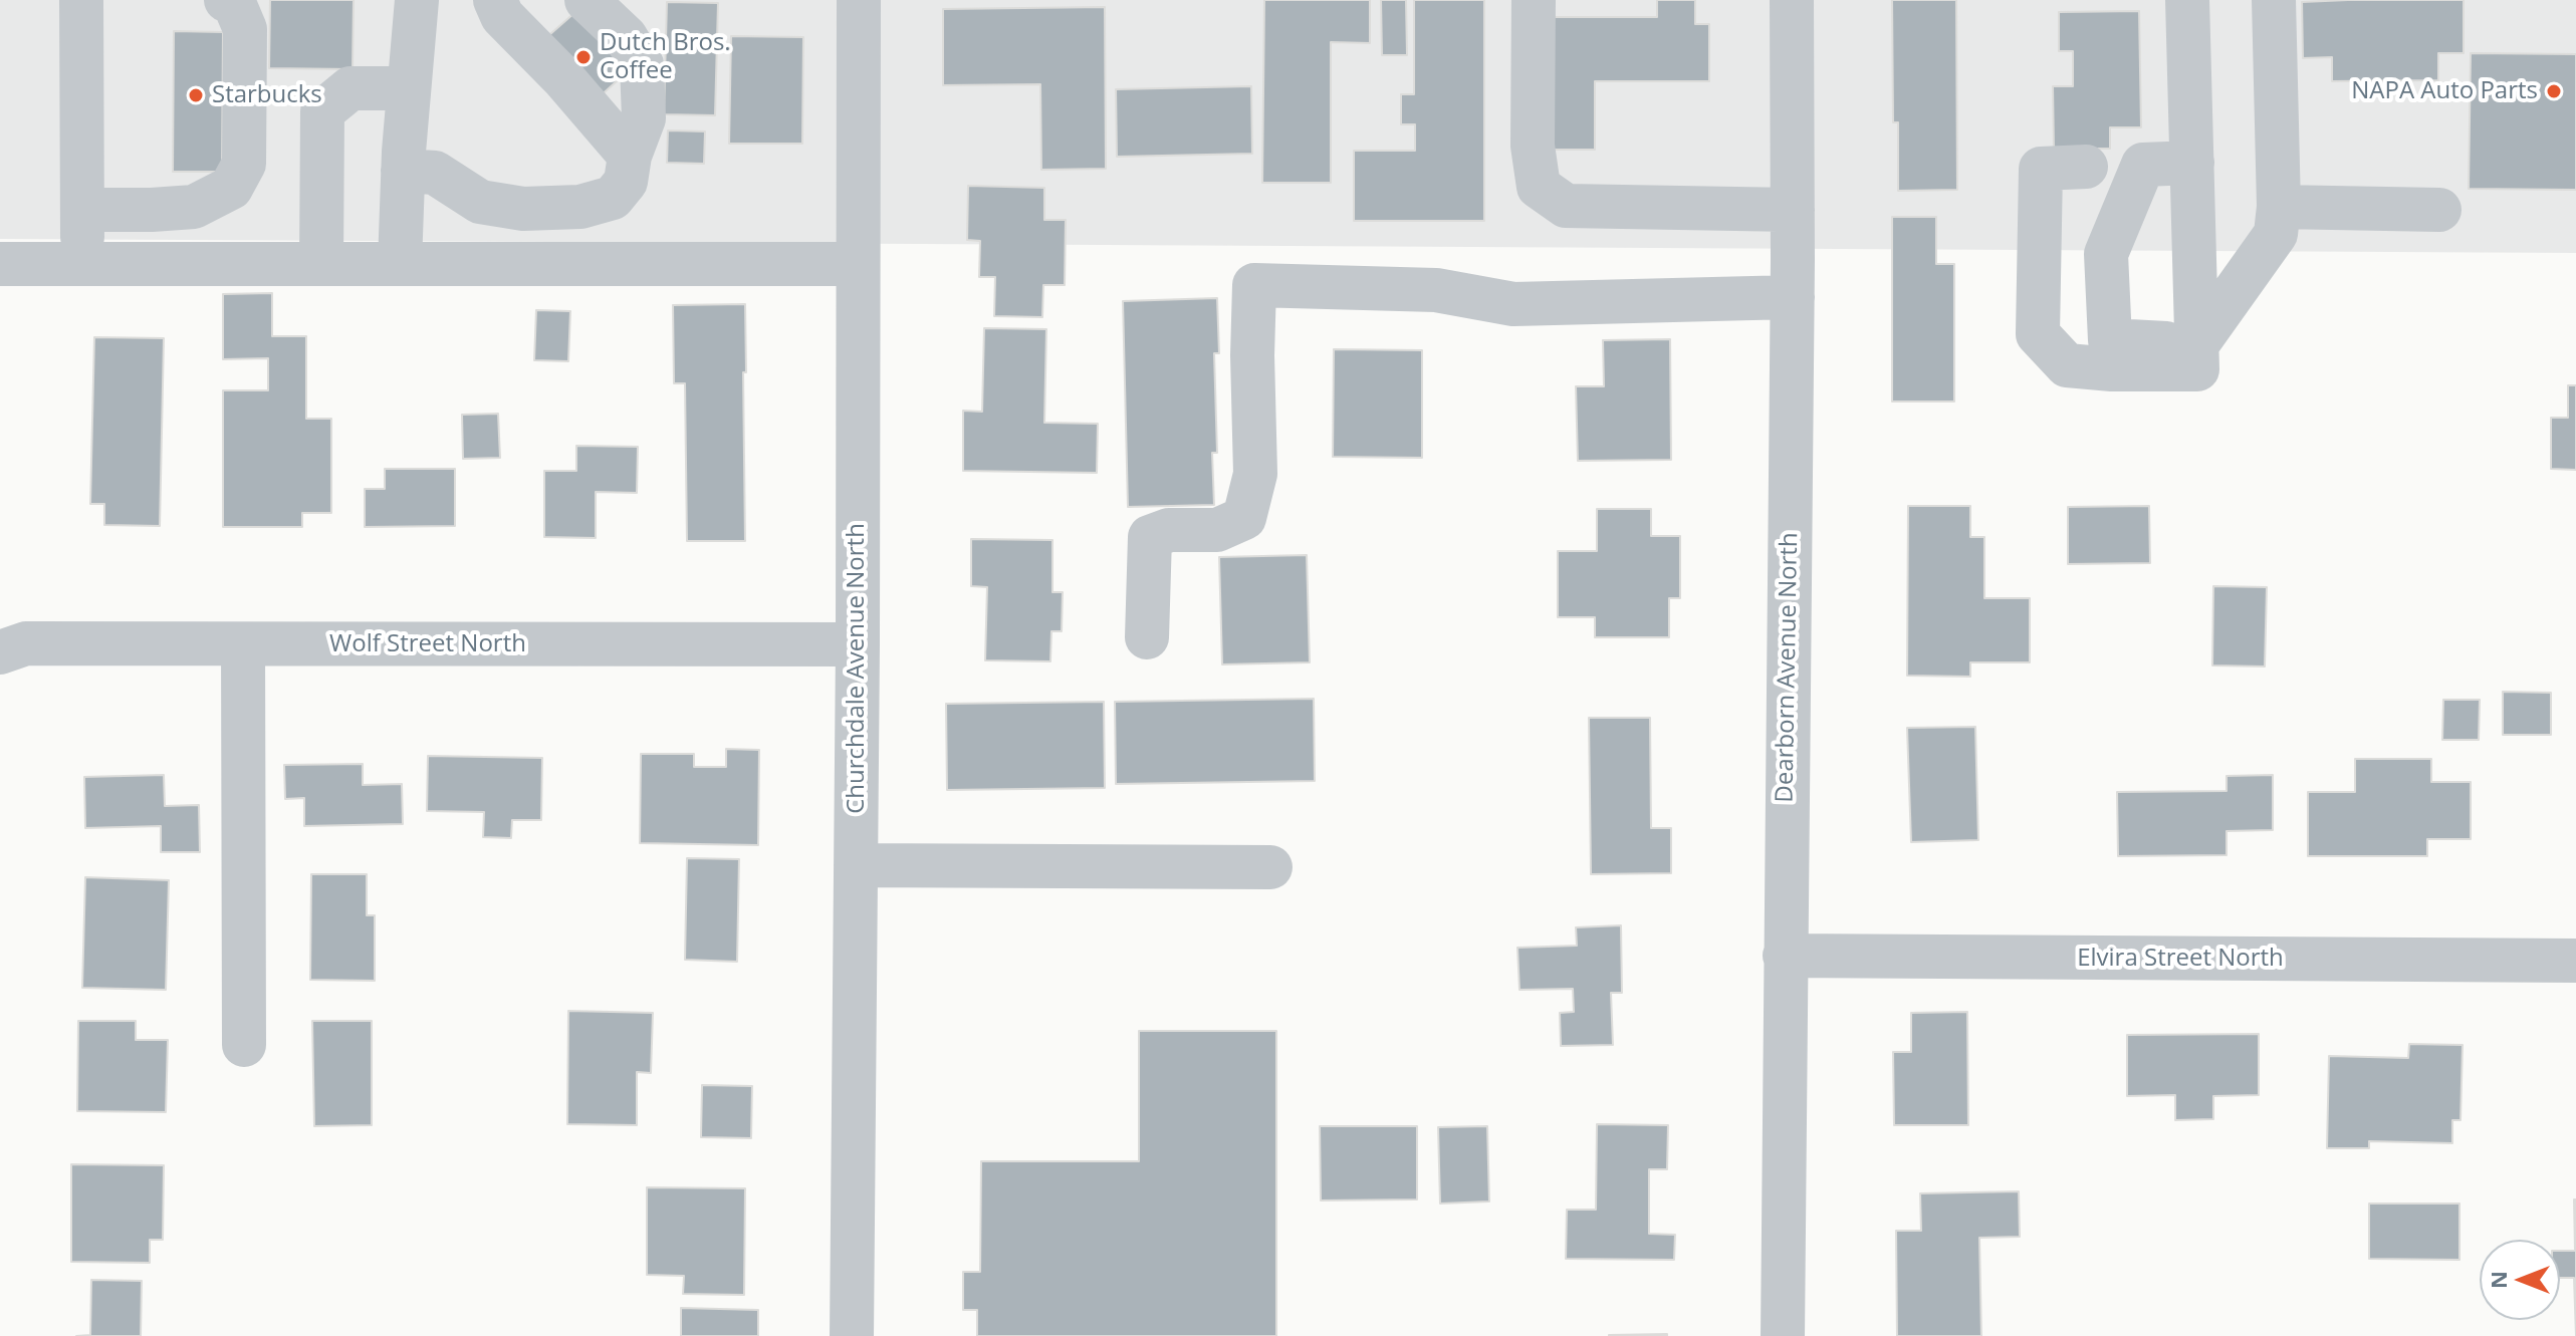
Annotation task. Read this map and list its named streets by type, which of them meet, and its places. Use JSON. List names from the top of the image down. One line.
{"streets":{"street":["Wolf Street North","Dearborn Avenue North","Churchdale Avenue North","Elvira Street North"]},"crossings":[["Wolf Street North","Churchdale Avenue North"],["Dearborn Avenue North","Elvira Street North"]],"places":["Dutch Bros. Coffee","NAPA Auto Parts","Starbucks"],"north":"left"}
